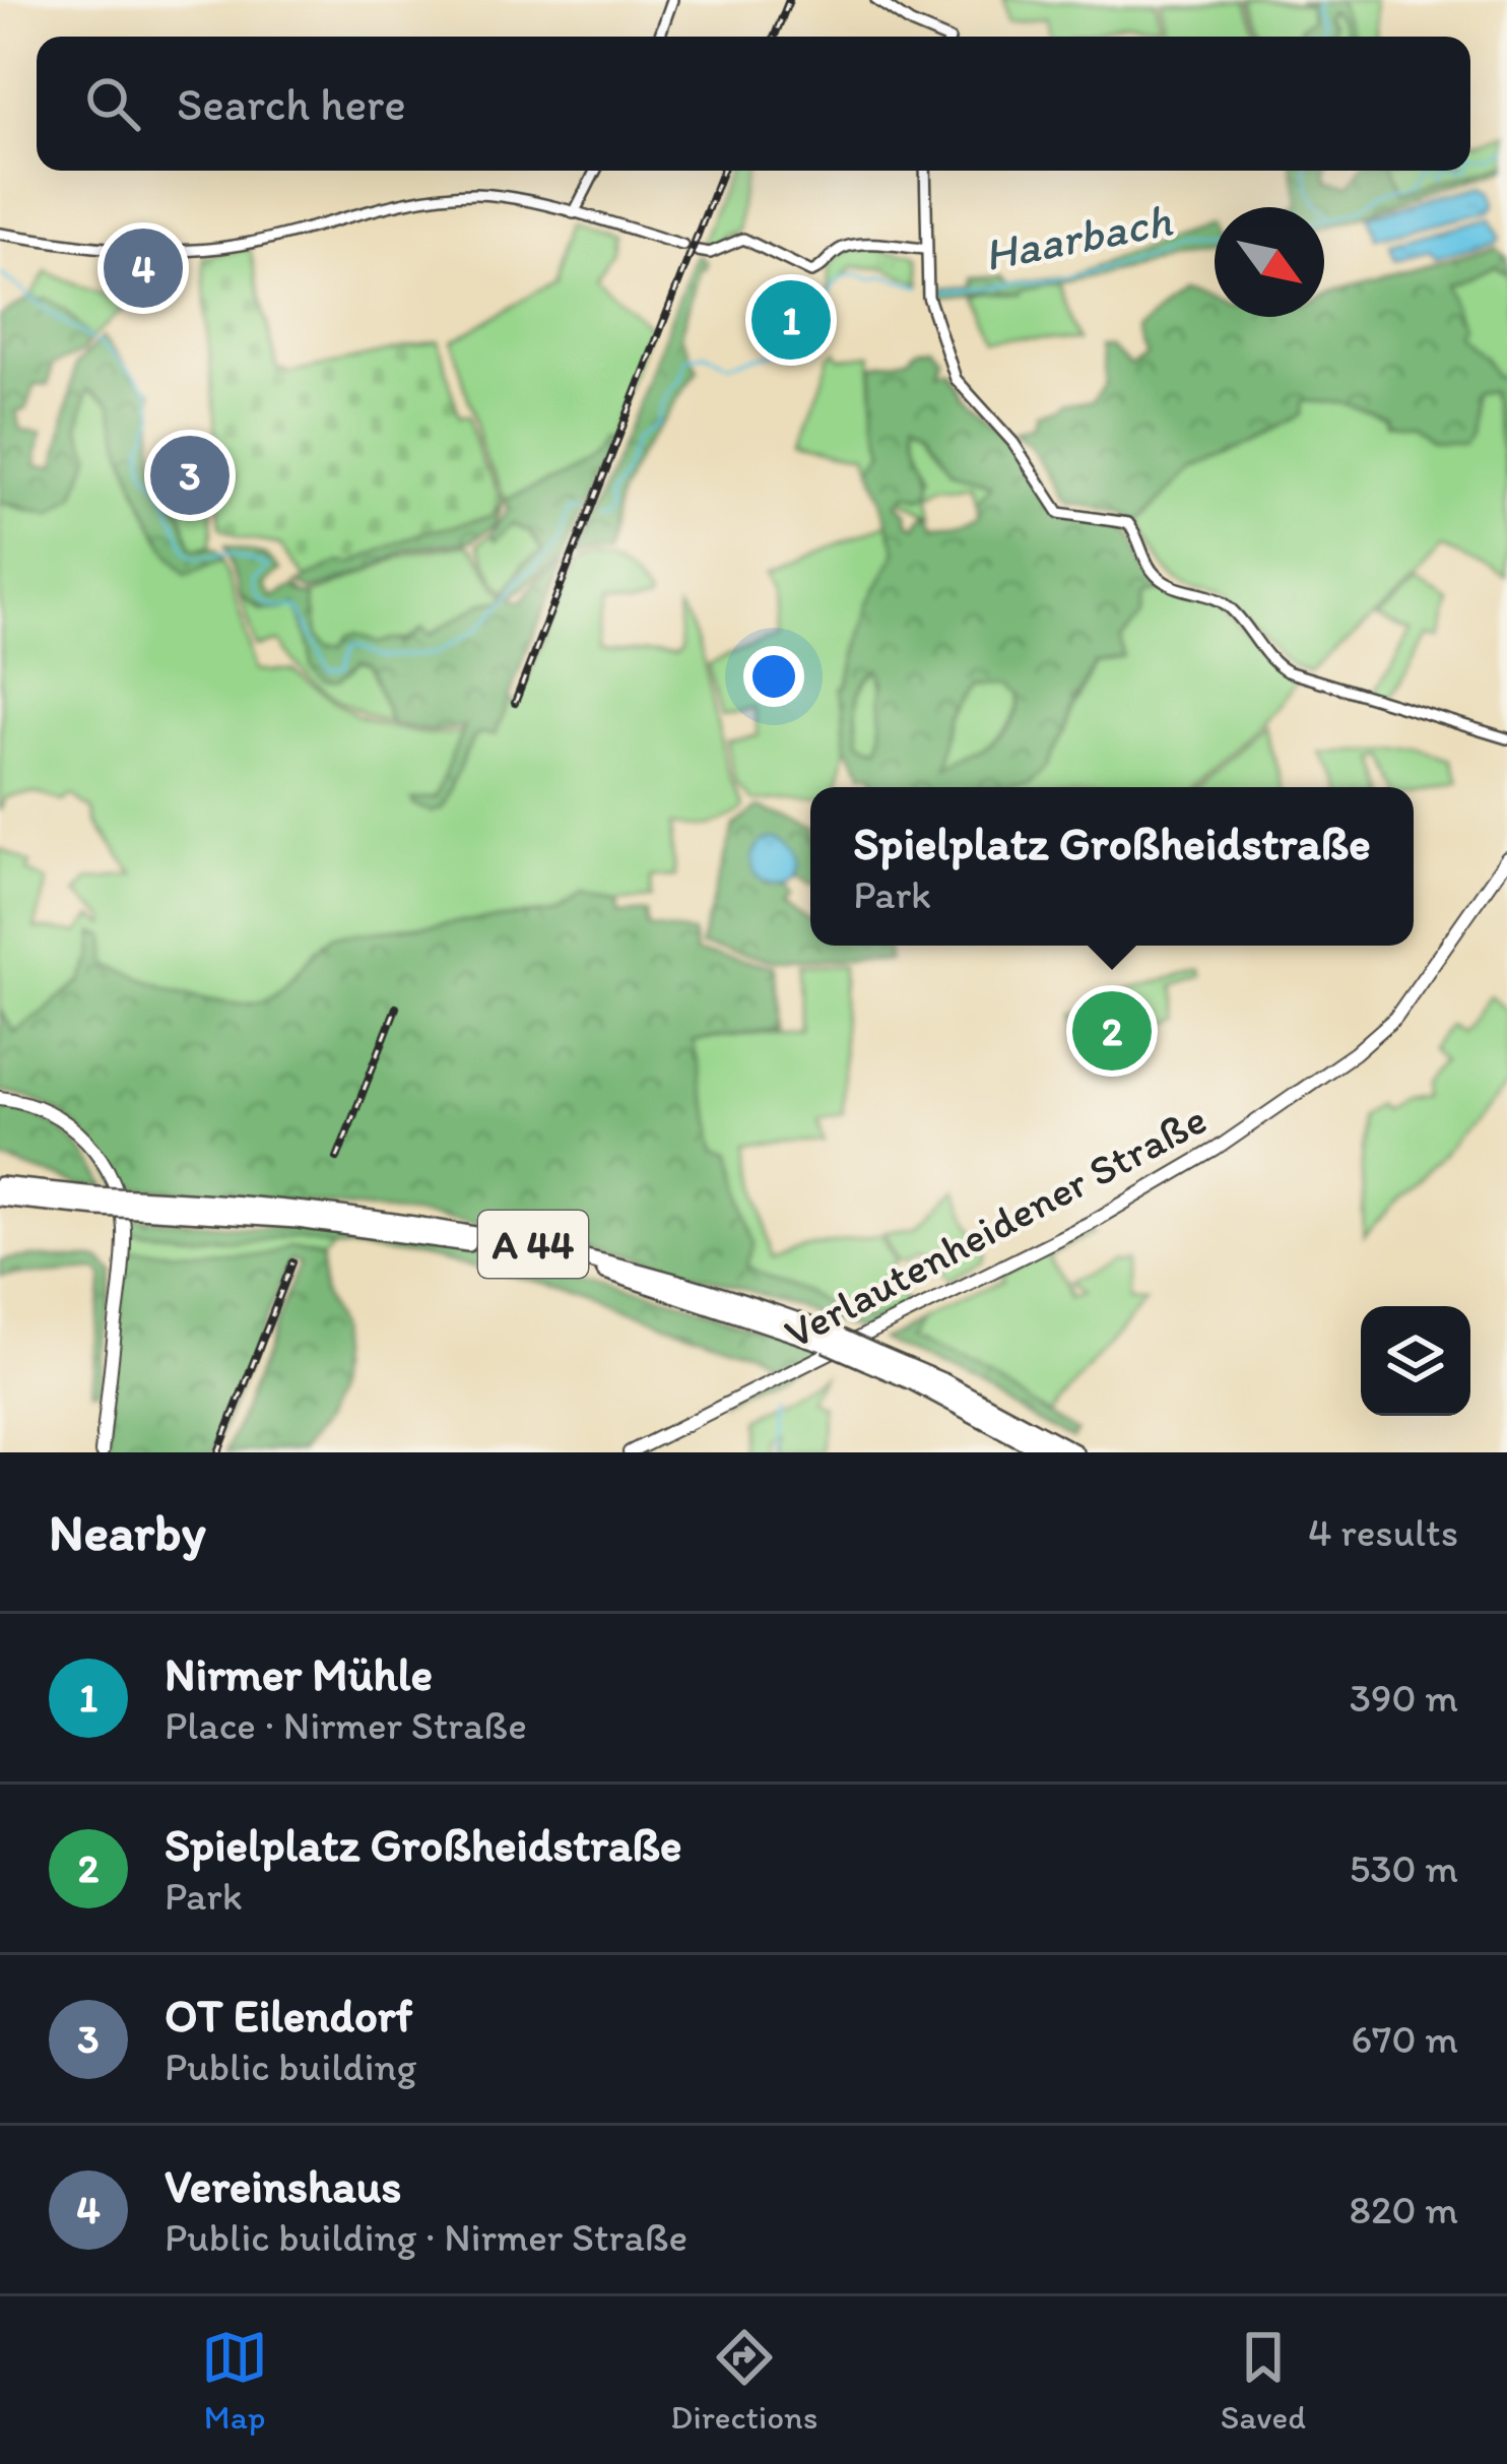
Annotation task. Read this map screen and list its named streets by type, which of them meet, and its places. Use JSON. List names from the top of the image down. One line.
{"streets":{"highway":["A 44"],"main road":["Verlautenheidener Straße"]},"water":["Haarbach"],"north":"bottom right","page":{"search":"Search here","pins":["4","1","3","2"],"popup":["Spielplatz Großheidstraße","Park"],"heading":["Nearby","4 results"],"list":[{"mark":"1","name":"Nirmer Mühle","note":"Place · Nirmer Straße","value":"390 m"},{"mark":"2","name":"Spielplatz Großheidstraße","note":"Park","value":"530 m"},{"mark":"3","name":"OT Eilendorf","note":"Public building","value":"670 m"},{"mark":"4","name":"Vereinshaus","note":"Public building · Nirmer Straße","value":"820 m"}],"nav":["Map","Directions","Saved"]}}
